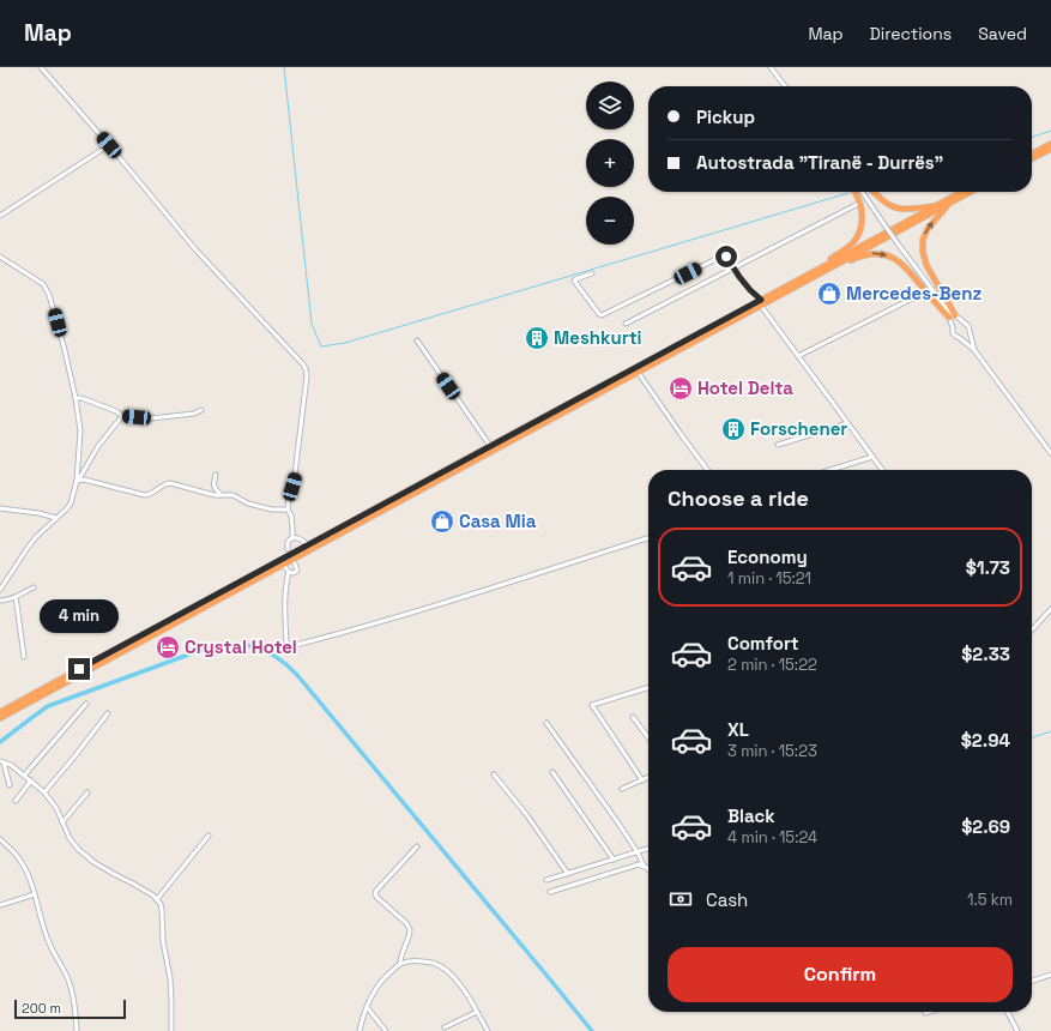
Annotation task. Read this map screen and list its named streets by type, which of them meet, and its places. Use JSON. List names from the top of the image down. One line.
{"places":{"shop":["Mercedes-Benz","Casa Mia"],"building":["Meshkurti","Forschener"],"hotel":["Hotel Delta","Crystal Hotel"]},"scale_bar":"200 m","page":{"header":"Map","nav":["Map","Directions","Saved"],"map_buttons":["+","−"],"banner":["Pickup","Autostrada \"Tiranë - Durrës\""],"heading":"Choose a ride","list":[{"name":"Economy","note":"1 min · 15:21","value":"$1.73"},{"name":"Comfort","note":"2 min · 15:22","value":"$2.33"},{"name":"XL","note":"3 min · 15:23","value":"$2.94"},{"name":"Black","note":"4 min · 15:24","value":"$2.69"}],"bubble":"4 min","pay":["Cash","1.5 km"],"buttons":"Confirm","scale":"200 m"}}
